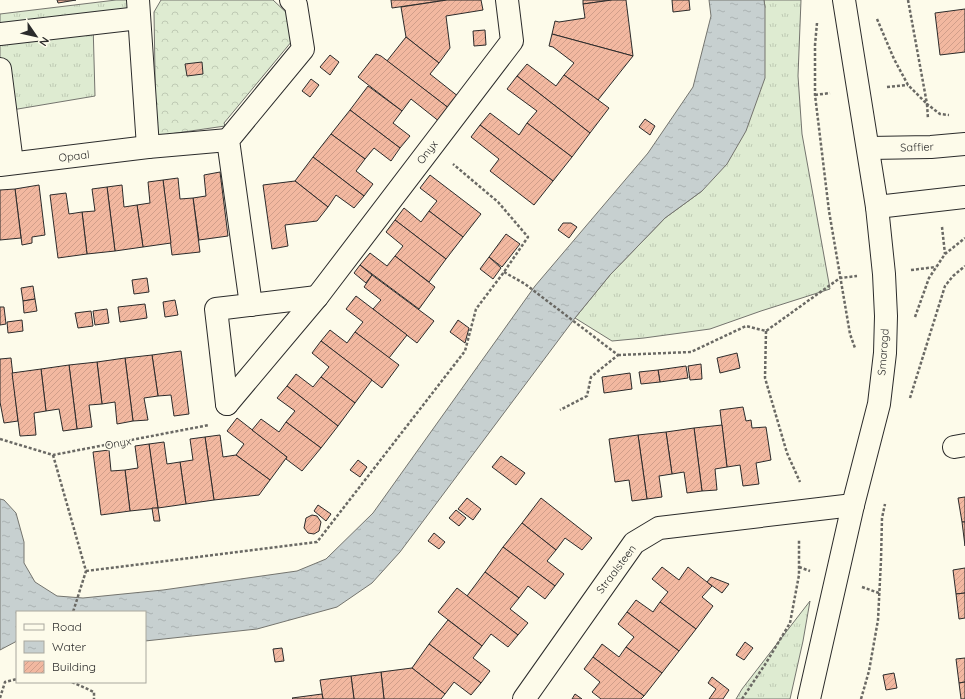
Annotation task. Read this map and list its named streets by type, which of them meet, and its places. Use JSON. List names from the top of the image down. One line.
{"streets":{"street":["Saffier","Onyx","Opaal","Smaragd","Straalsteen"]},"crossings":[["Saffier","Smaragd"],["Smaragd","Straalsteen"]],"legend":["Road","Water","Building"],"north":"bottom right"}
